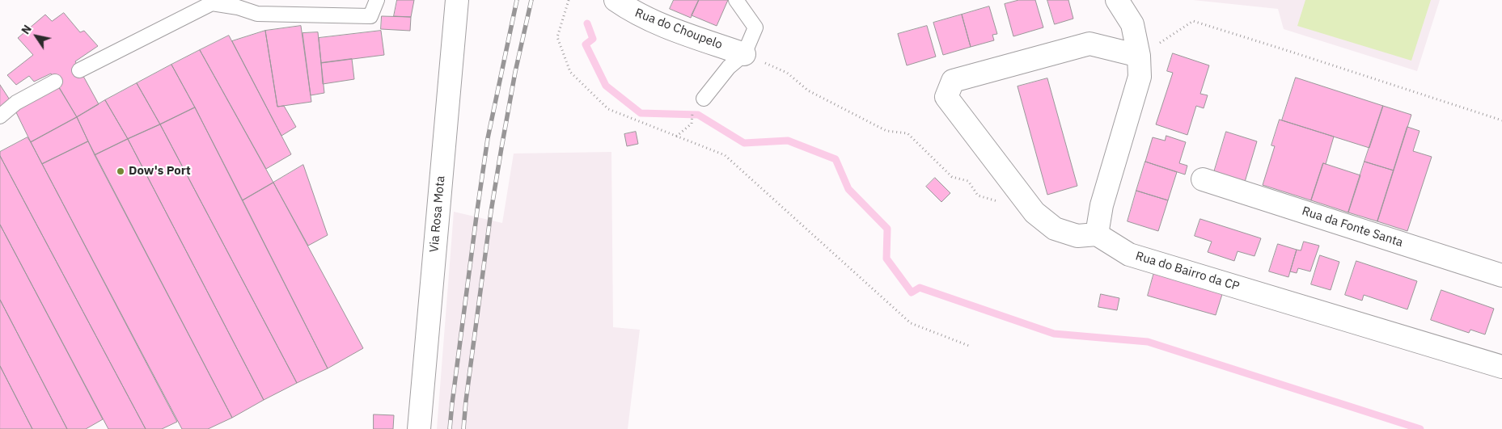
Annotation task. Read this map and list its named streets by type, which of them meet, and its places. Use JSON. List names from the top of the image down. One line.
{"streets":{"street":["Rua do Choupelo","Via Rosa Mota","Rua da Fonte Santa","Rua do Bairro da CP"]},"places":["Dow's Port"],"north":"top left"}
